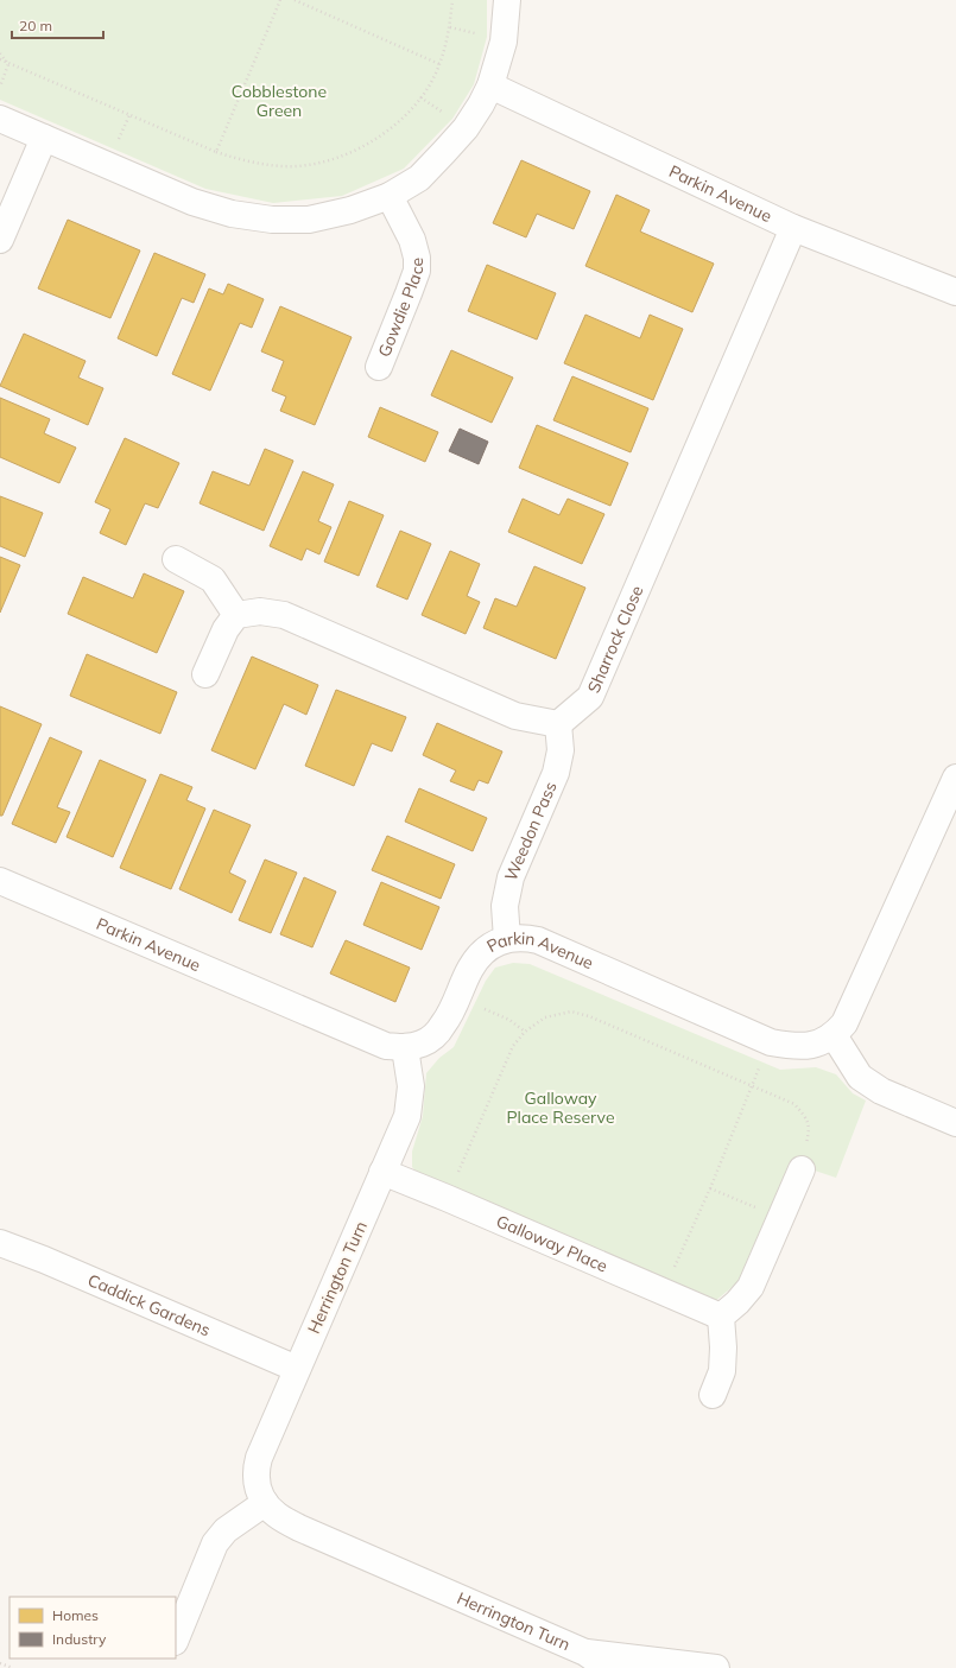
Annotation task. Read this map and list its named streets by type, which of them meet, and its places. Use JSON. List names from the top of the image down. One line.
{"streets":{"street":["Parkin Avenue","Gowdie Place","Sharrock Close","Weedon Pass","Galloway Place","Herrington Turn","Caddick Gardens"]},"crossings":[["Parkin Avenue","Sharrock Close"],["Parkin Avenue","Weedon Pass"],["Parkin Avenue","Herrington Turn"],["Sharrock Close","Weedon Pass"],["Galloway Place","Herrington Turn"],["Herrington Turn","Caddick Gardens"]],"parks":["Cobblestone Green","Galloway Place Reserve"],"legend":["Homes","Industry"],"scale_bar":"20 m"}
